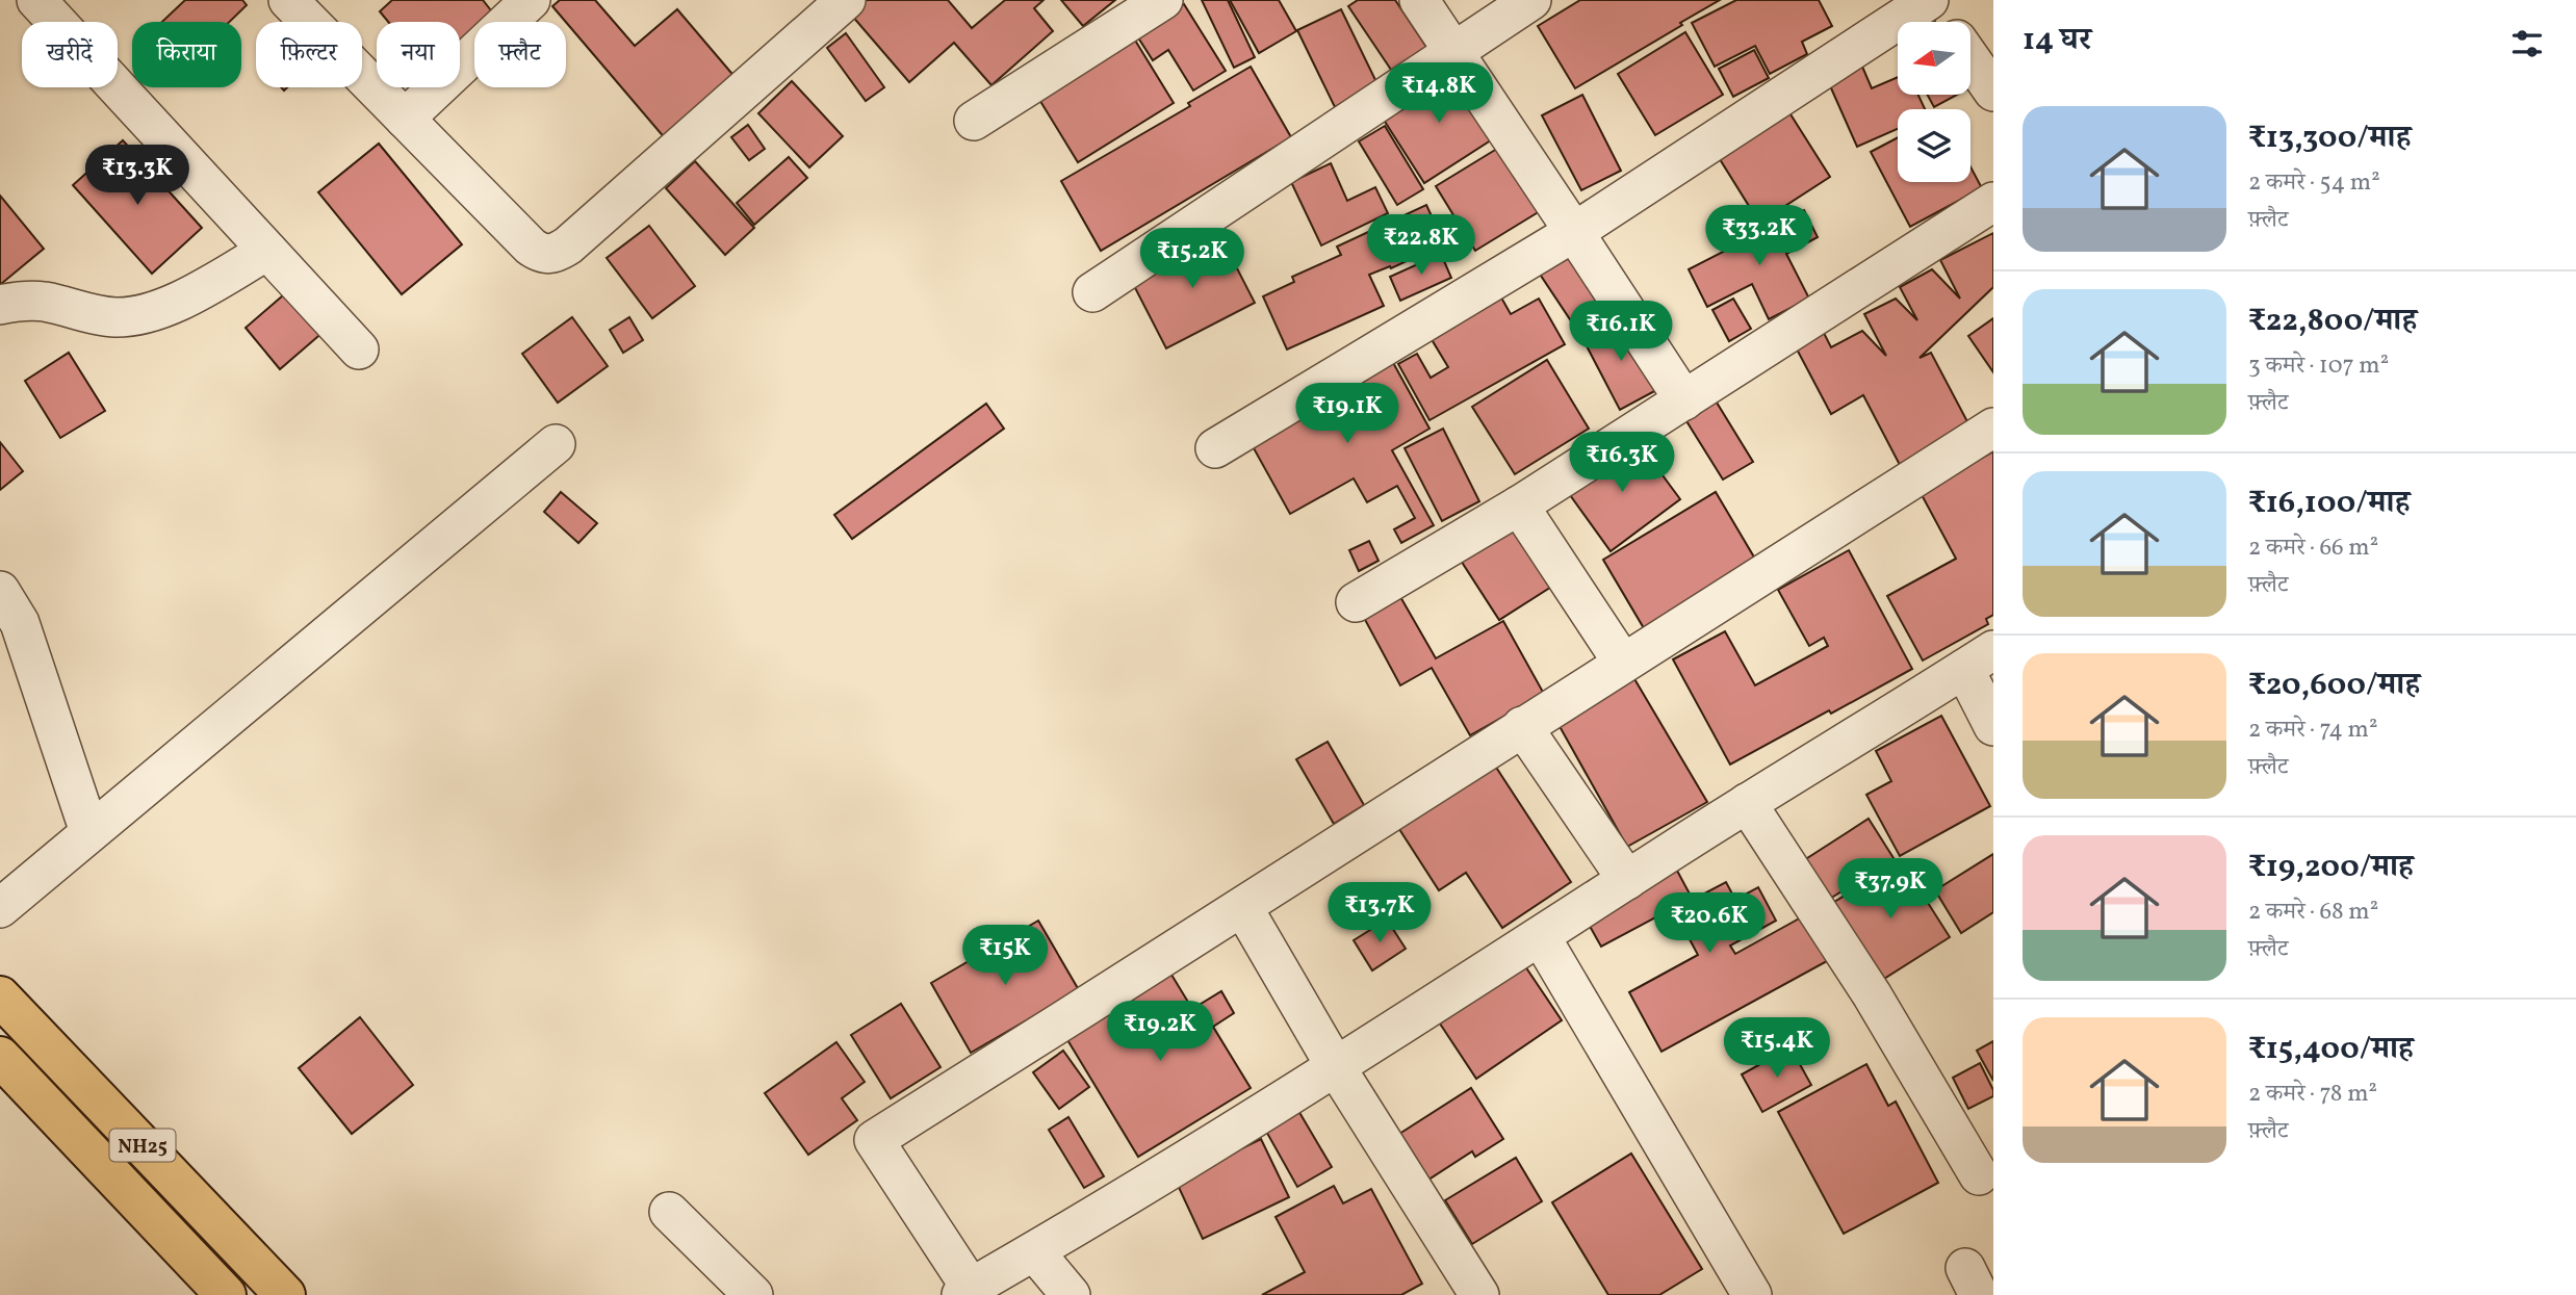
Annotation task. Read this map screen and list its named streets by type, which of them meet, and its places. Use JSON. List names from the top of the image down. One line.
{"streets":{"main road":["NH25"]},"north":"left","page":{"heading":"14 घर","chip":["खरीदें","किराया","फ़िल्टर","नया","फ़्लैट"],"price":["₹14.8K","₹13.3K","₹33.2K","₹22.8K","₹15.2K","₹16.1K","₹19.1K","₹16.3K","₹37.9K","₹13.7K","₹20.6K","₹15K","₹19.2K","₹15.4K"],"list":[{"name":"₹13,300/माह","note":"2 कमरे · 54 m² · फ़्लैट"},{"name":"₹22,800/माह","note":"3 कमरे · 107 m² · फ़्लैट"},{"name":"₹16,100/माह","note":"2 कमरे · 66 m² · फ़्लैट"},{"name":"₹20,600/माह","note":"2 कमरे · 74 m² · फ़्लैट"},{"name":"₹19,200/माह","note":"2 कमरे · 68 m² · फ़्लैट"},{"name":"₹15,400/माह","note":"2 कमरे · 78 m² · फ़्लैट"}]}}
